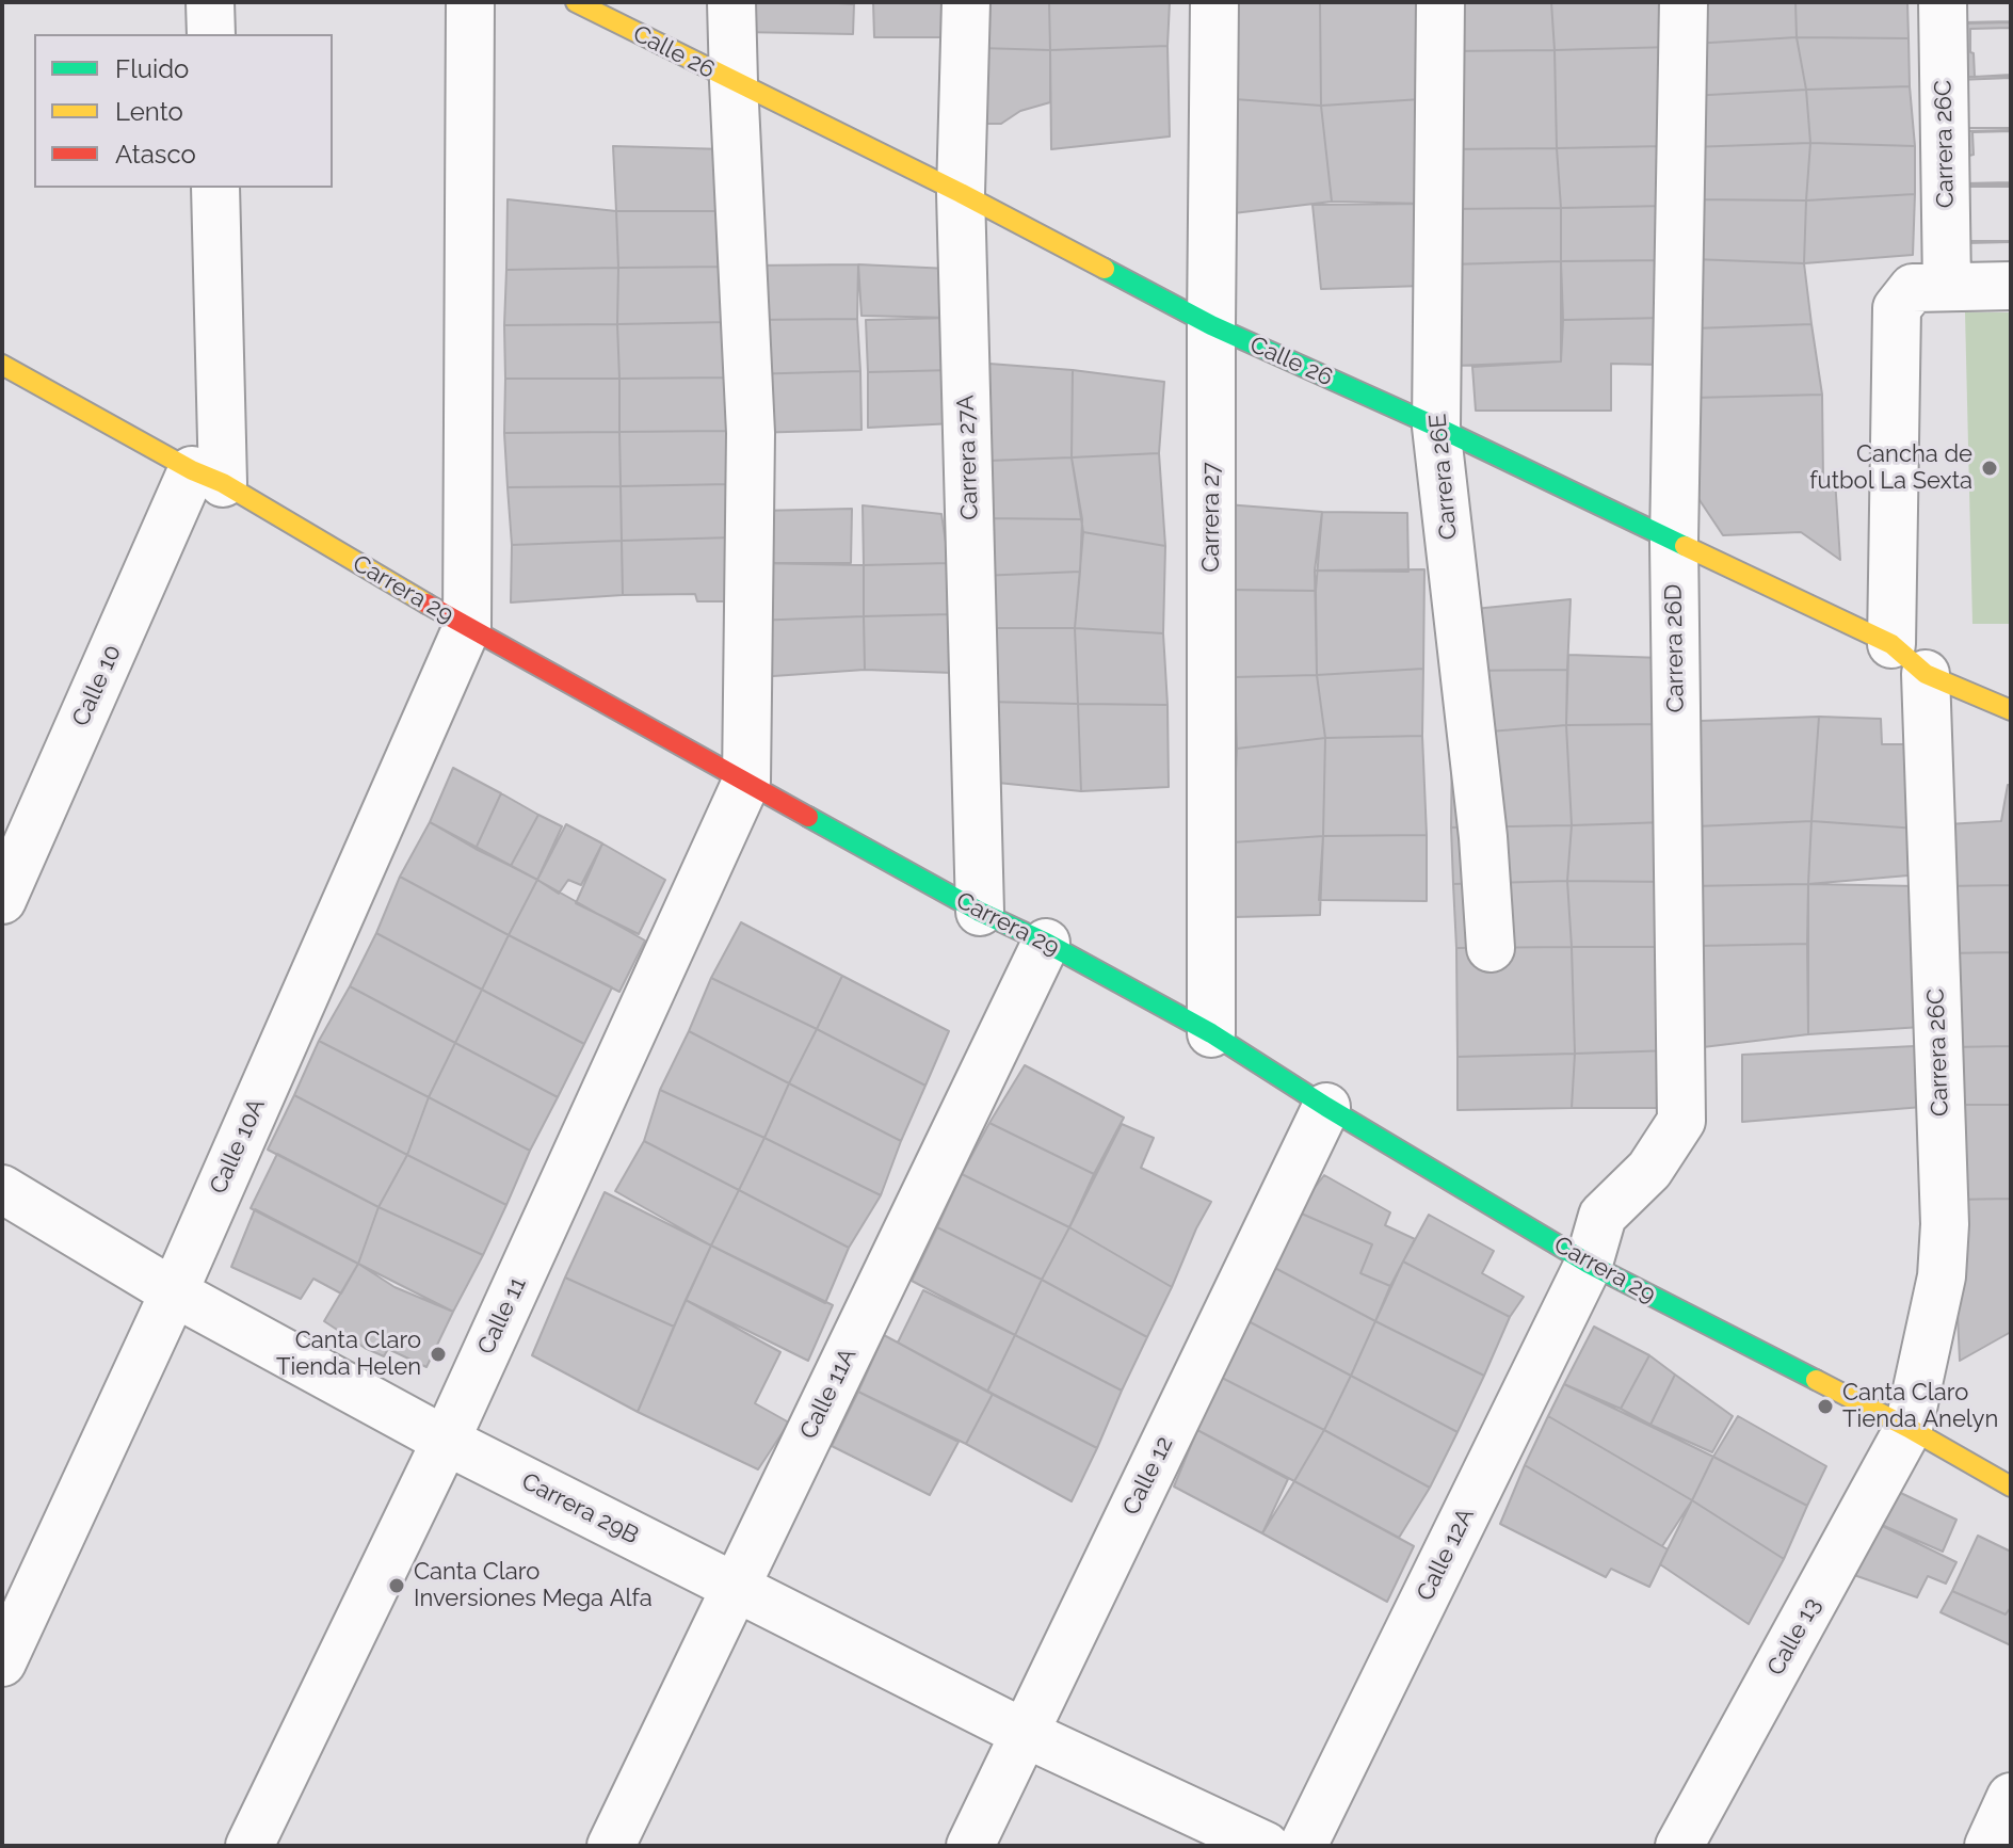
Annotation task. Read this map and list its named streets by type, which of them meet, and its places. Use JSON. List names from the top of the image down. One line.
{"streets":{"street":["Calle 26","Carrera 26C","Carrera 27A","Carrera 26E","Carrera 27","Carrera 29","Carrera 26D","Calle 10","Calle 10A","Calle 11","Calle 11A","Calle 12","Carrera 29B","Calle 12A","Calle 13"]},"crossings":[["Calle 26","Carrera 26C"],["Calle 26","Carrera 27A"],["Calle 26","Carrera 26E"],["Calle 26","Carrera 27"],["Calle 26","Carrera 26D"],["Carrera 26C","Carrera 29"],["Carrera 26C","Calle 13"],["Carrera 27A","Carrera 29"],["Carrera 27","Carrera 29"],["Carrera 29","Carrera 26D"],["Carrera 29","Calle 10"],["Carrera 29","Calle 10A"],["Carrera 29","Calle 11"],["Carrera 29","Calle 11A"],["Carrera 29","Calle 12"],["Carrera 29","Calle 12A"],["Carrera 29","Calle 13"],["Carrera 26D","Calle 12A"],["Calle 10A","Carrera 29B"],["Calle 11","Carrera 29B"],["Calle 11A","Carrera 29B"],["Calle 12","Carrera 29B"]],"places":["Cancha de futbol La Sexta","Canta Claro Tienda Helen","Canta Claro Tienda Anelyn","Canta Claro Inversiones Mega Alfa"],"legend":["Fluido","Lento","Atasco"]}
